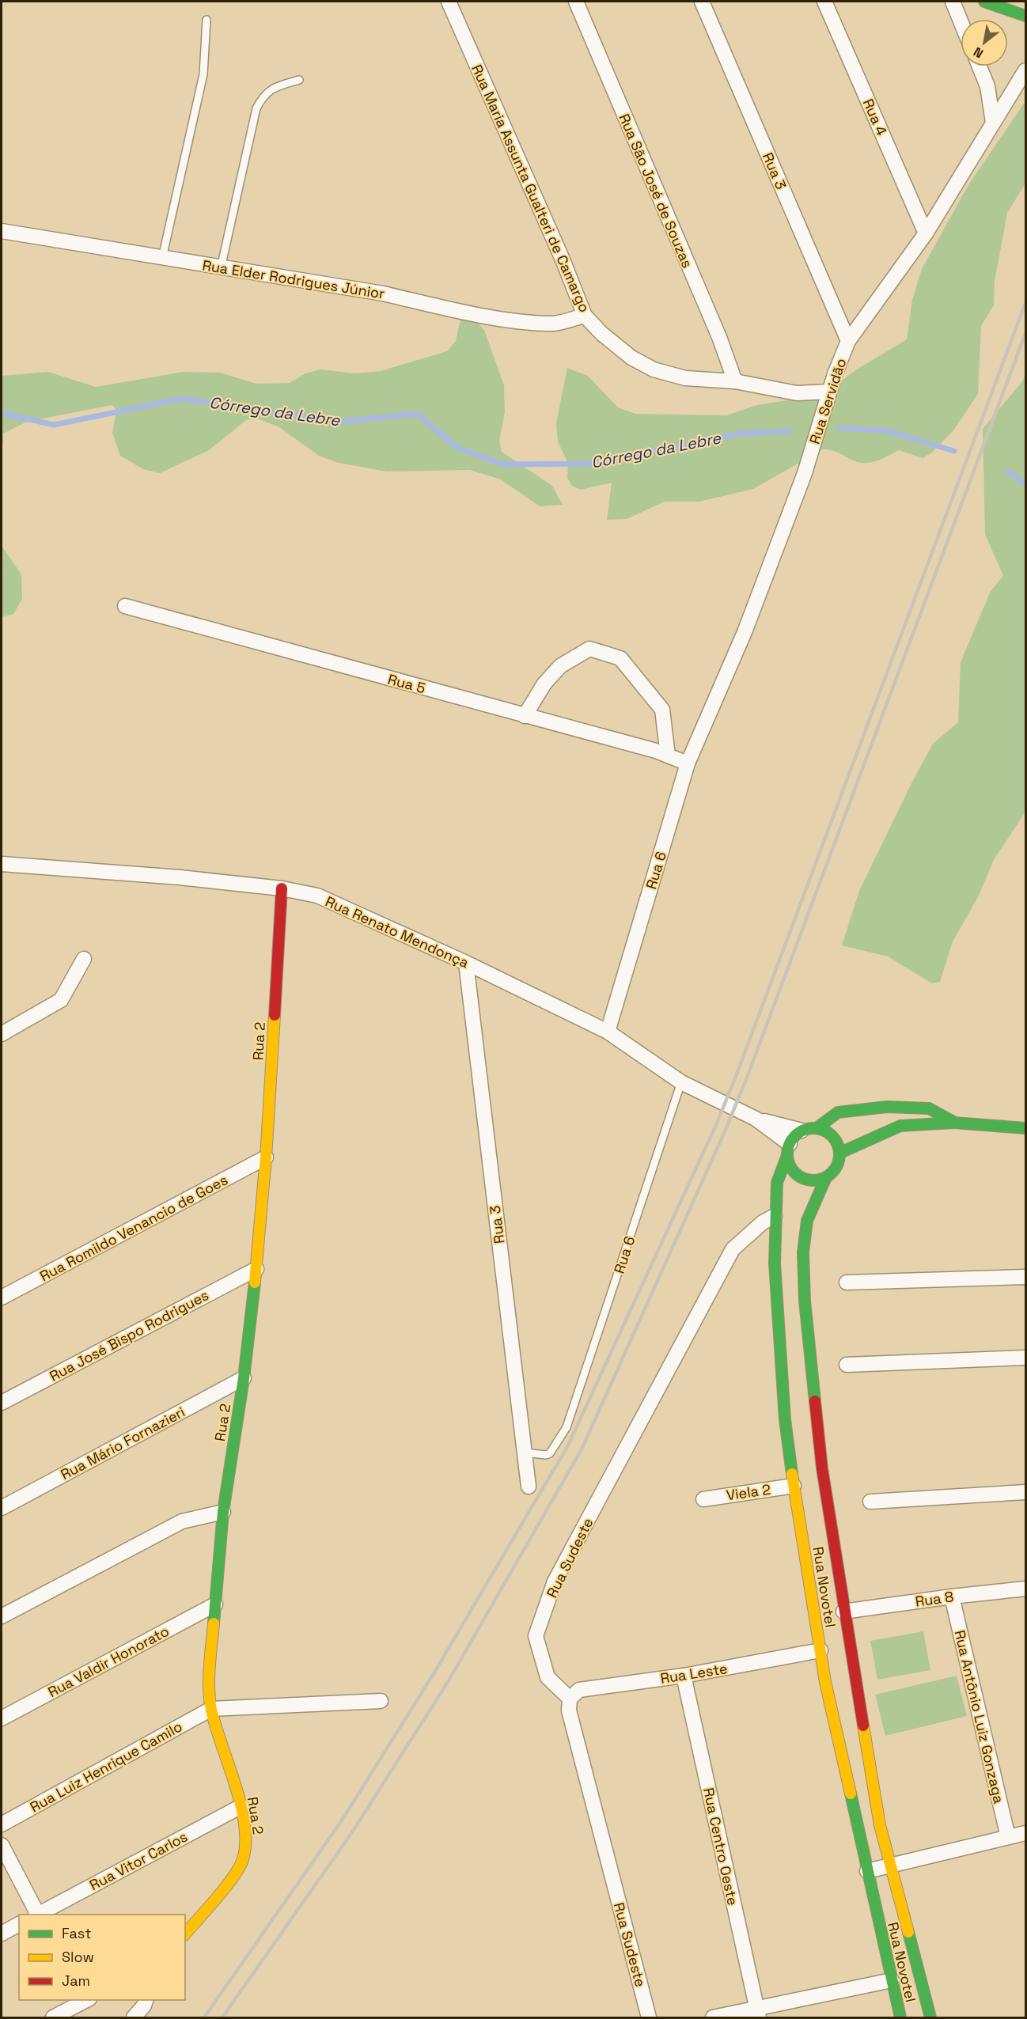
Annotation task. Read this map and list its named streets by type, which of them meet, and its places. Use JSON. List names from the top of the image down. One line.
{"streets":{"street":["Rua 4","Rua 3","Rua Maria Assunta Gualteri de Camargo","Rua São José de Souzas","Rua Elder Rodrigues Júnior","Rua Servidão","Rua 5","Rua 6","Rua Renato Mendonça","Rua 2","Rua Romildo Venancio de Goes","Rua José Bispo Rodrigues","Rua Mário Fornazieri","Viela 2","Rua Sudeste","Rua Novotel","Rua 8","Rua Valdir Honorato","Rua Leste","Rua Antônio Luiz Gonzaga","Rua Luiz Henrique Camilo","Rua Centro Oeste","Rua Vitor Carlos"]},"crossings":[["Rua 4","Rua Servidão"],["Rua 3","Rua Servidão"],["Rua 3","Rua 6"],["Rua 3","Rua Renato Mendonça"],["Rua Maria Assunta Gualteri de Camargo","Rua São José de Souzas"],["Rua Maria Assunta Gualteri de Camargo","Rua Elder Rodrigues Júnior"],["Rua Maria Assunta Gualteri de Camargo","Rua Servidão"],["Rua Servidão","Rua 5"],["Rua Servidão","Rua 6"],["Rua 5","Rua 6"],["Rua 6","Rua Renato Mendonça"],["Rua Renato Mendonça","Rua 2"],["Rua Renato Mendonça","Rua Novotel"],["Rua 2","Rua Romildo Venancio de Goes"],["Rua 2","Rua José Bispo Rodrigues"],["Rua 2","Rua Mário Fornazieri"],["Rua 2","Rua Valdir Honorato"],["Rua 2","Rua Luiz Henrique Camilo"],["Rua 2","Rua Vitor Carlos"],["Viela 2","Rua Novotel"],["Rua Sudeste","Rua Novotel"],["Rua Sudeste","Rua Leste"],["Rua Novotel","Rua 8"],["Rua Novotel","Rua Leste"],["Rua 8","Rua Antônio Luiz Gonzaga"],["Rua Leste","Rua Centro Oeste"]],"water":["Córrego da Lebre"],"legend":["Fast","Slow","Jam"],"north":"bottom left"}
